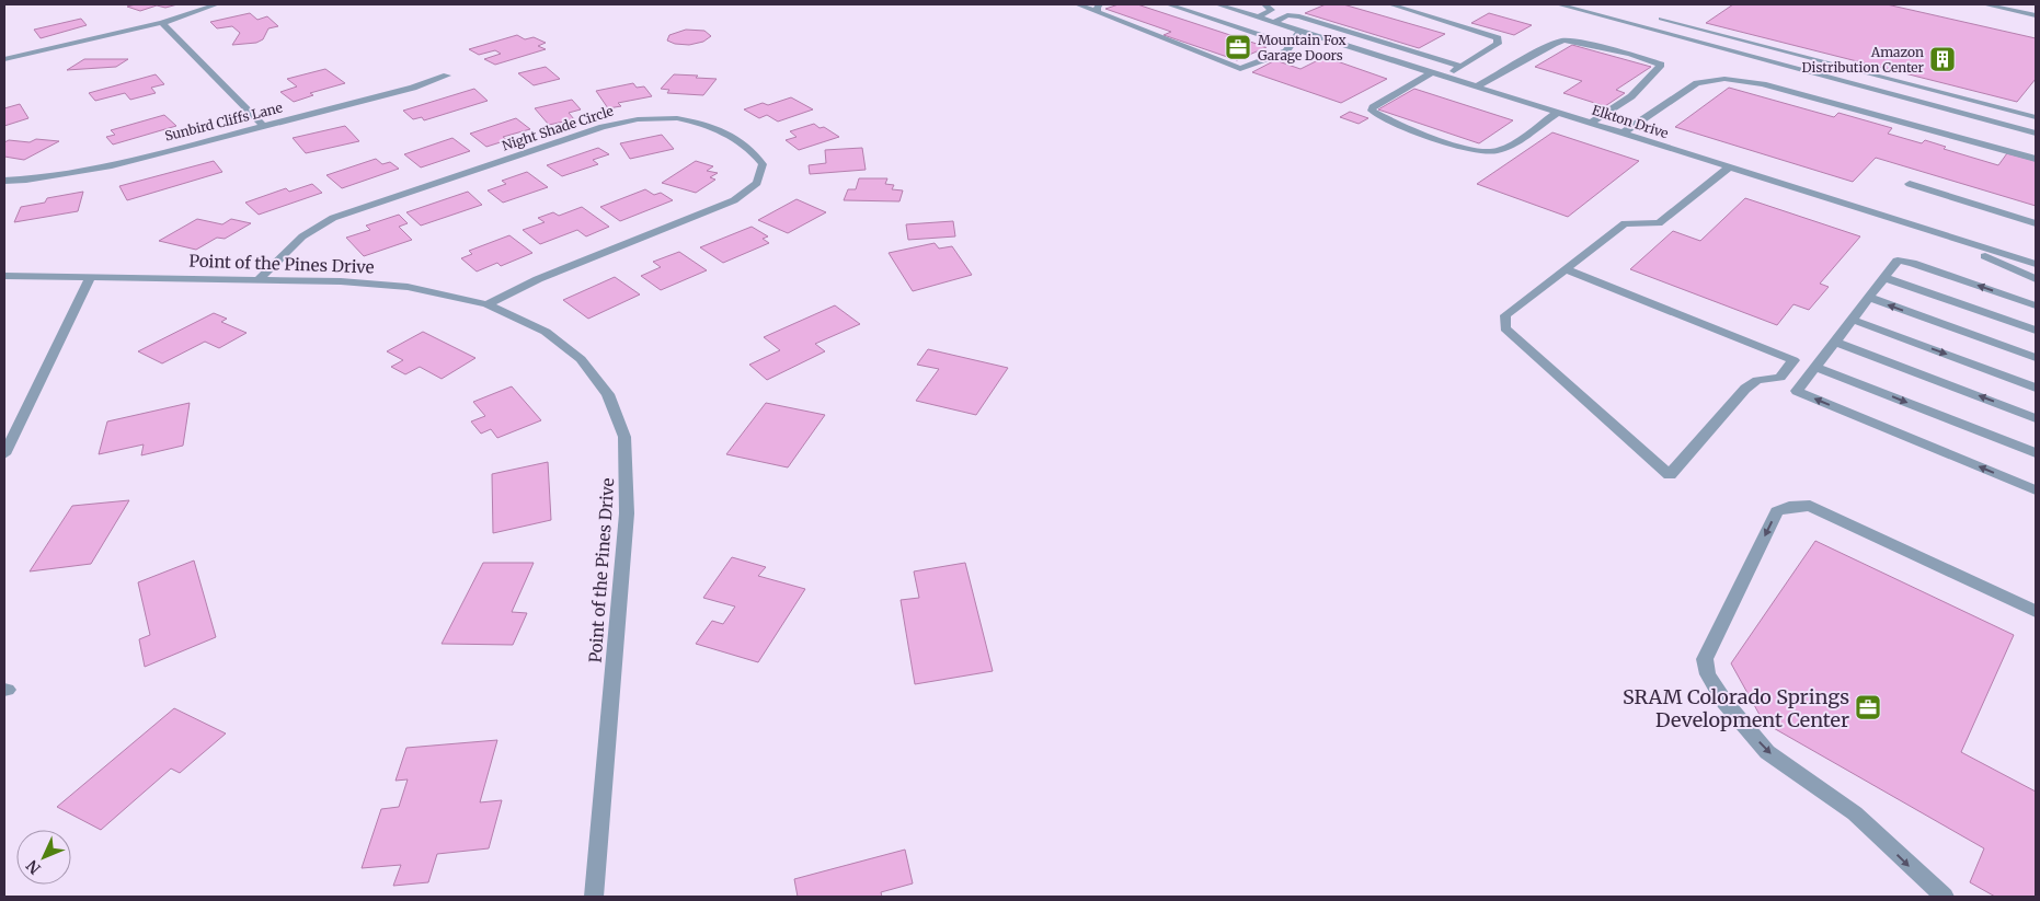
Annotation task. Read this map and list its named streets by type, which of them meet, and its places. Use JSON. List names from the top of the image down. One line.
{"streets":{"street":["Sunbird Cliffs Lane","Elkton Drive","Night Shade Circle","Point of the Pines Drive"]},"crossings":[["Night Shade Circle","Point of the Pines Drive"]],"places":{"office":["Mountain Fox Garage Doors","SRAM Colorado Springs Development Center"],"building":["Amazon Distribution Center"]},"north":"bottom left"}
